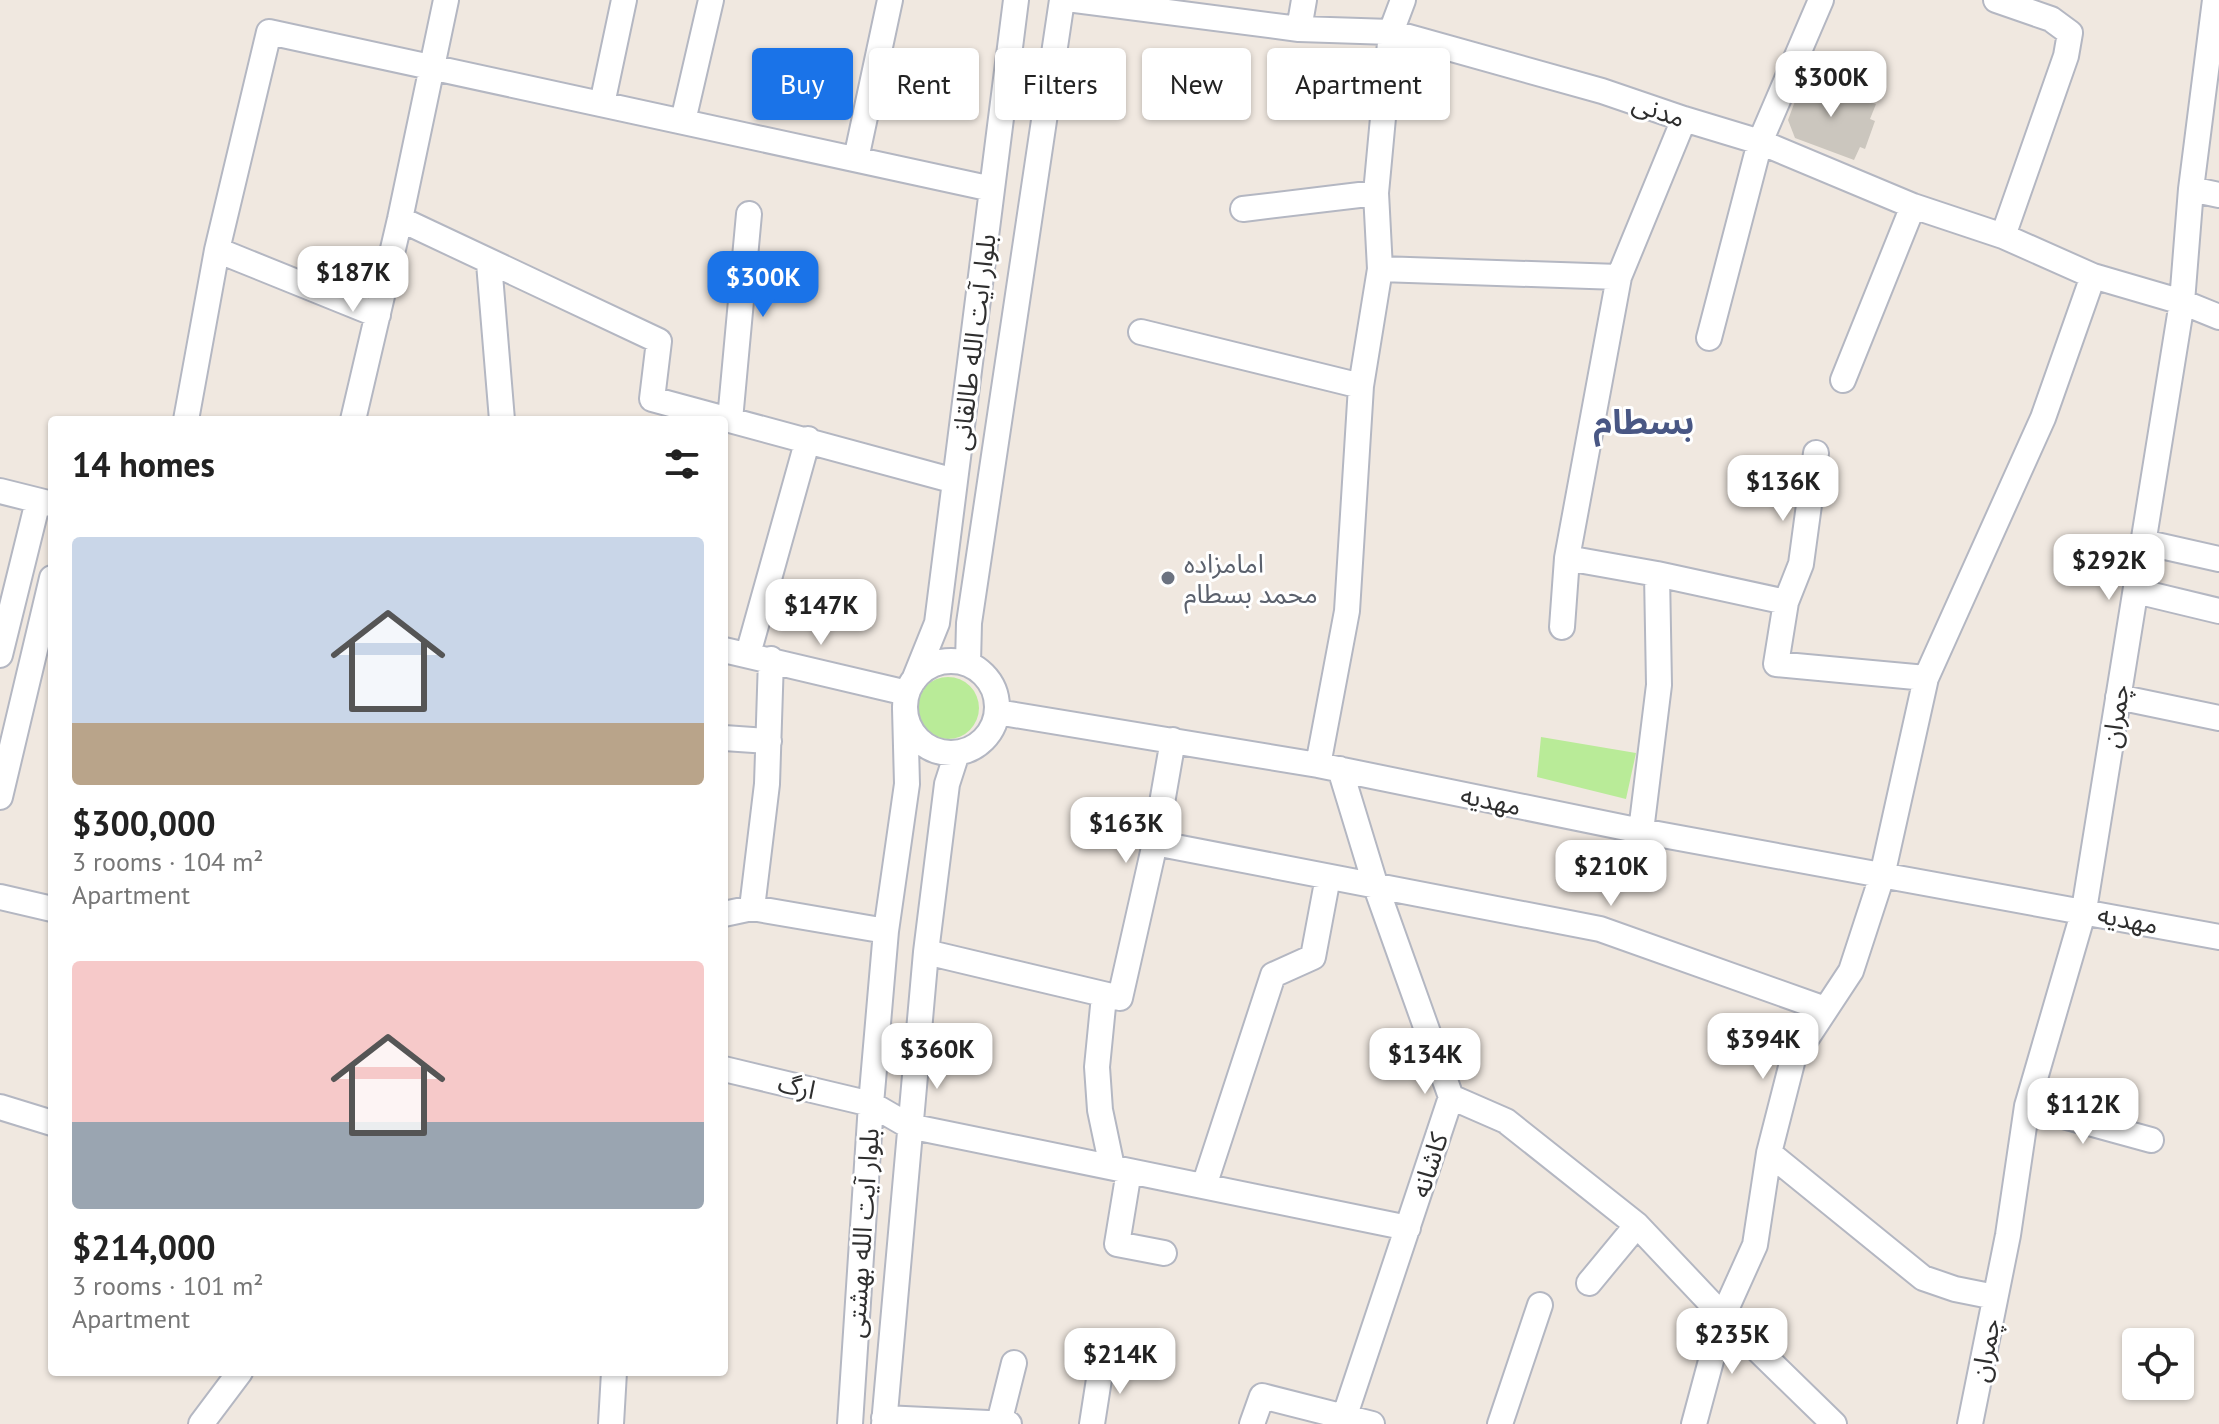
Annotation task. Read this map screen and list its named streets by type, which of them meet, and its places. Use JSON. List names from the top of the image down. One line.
{"streets":{"street":["مدنی","بلوار آیت الله طالقانی","چمران","مهدیه","ارگ","کاشانه","بلوار آیت الله بهشتی"]},"crossings":[["مدنی","چمران"],["بلوار آیت الله طالقانی","بلوار آیت الله بهشتی"],["چمران","مهدیه"],["مهدیه","کاشانه"],["ارگ","کاشانه"],["ارگ","بلوار آیت الله بهشتی"]],"districts":["بسطام"],"places":["امامزاده محمد بسطام"],"page":{"chip":["Buy","Rent","Filters","New","Apartment"],"price":["$300K","$187K","$300K","$136K","$292K","$147K","$163K","$210K","$394K","$360K","$134K","$112K","$235K","$214K"],"heading":"14 homes","list":[{"name":"$300,000","note":"3 rooms · 104 m² · Apartment"},{"name":"$214,000","note":"3 rooms · 101 m² · Apartment"}]}}
